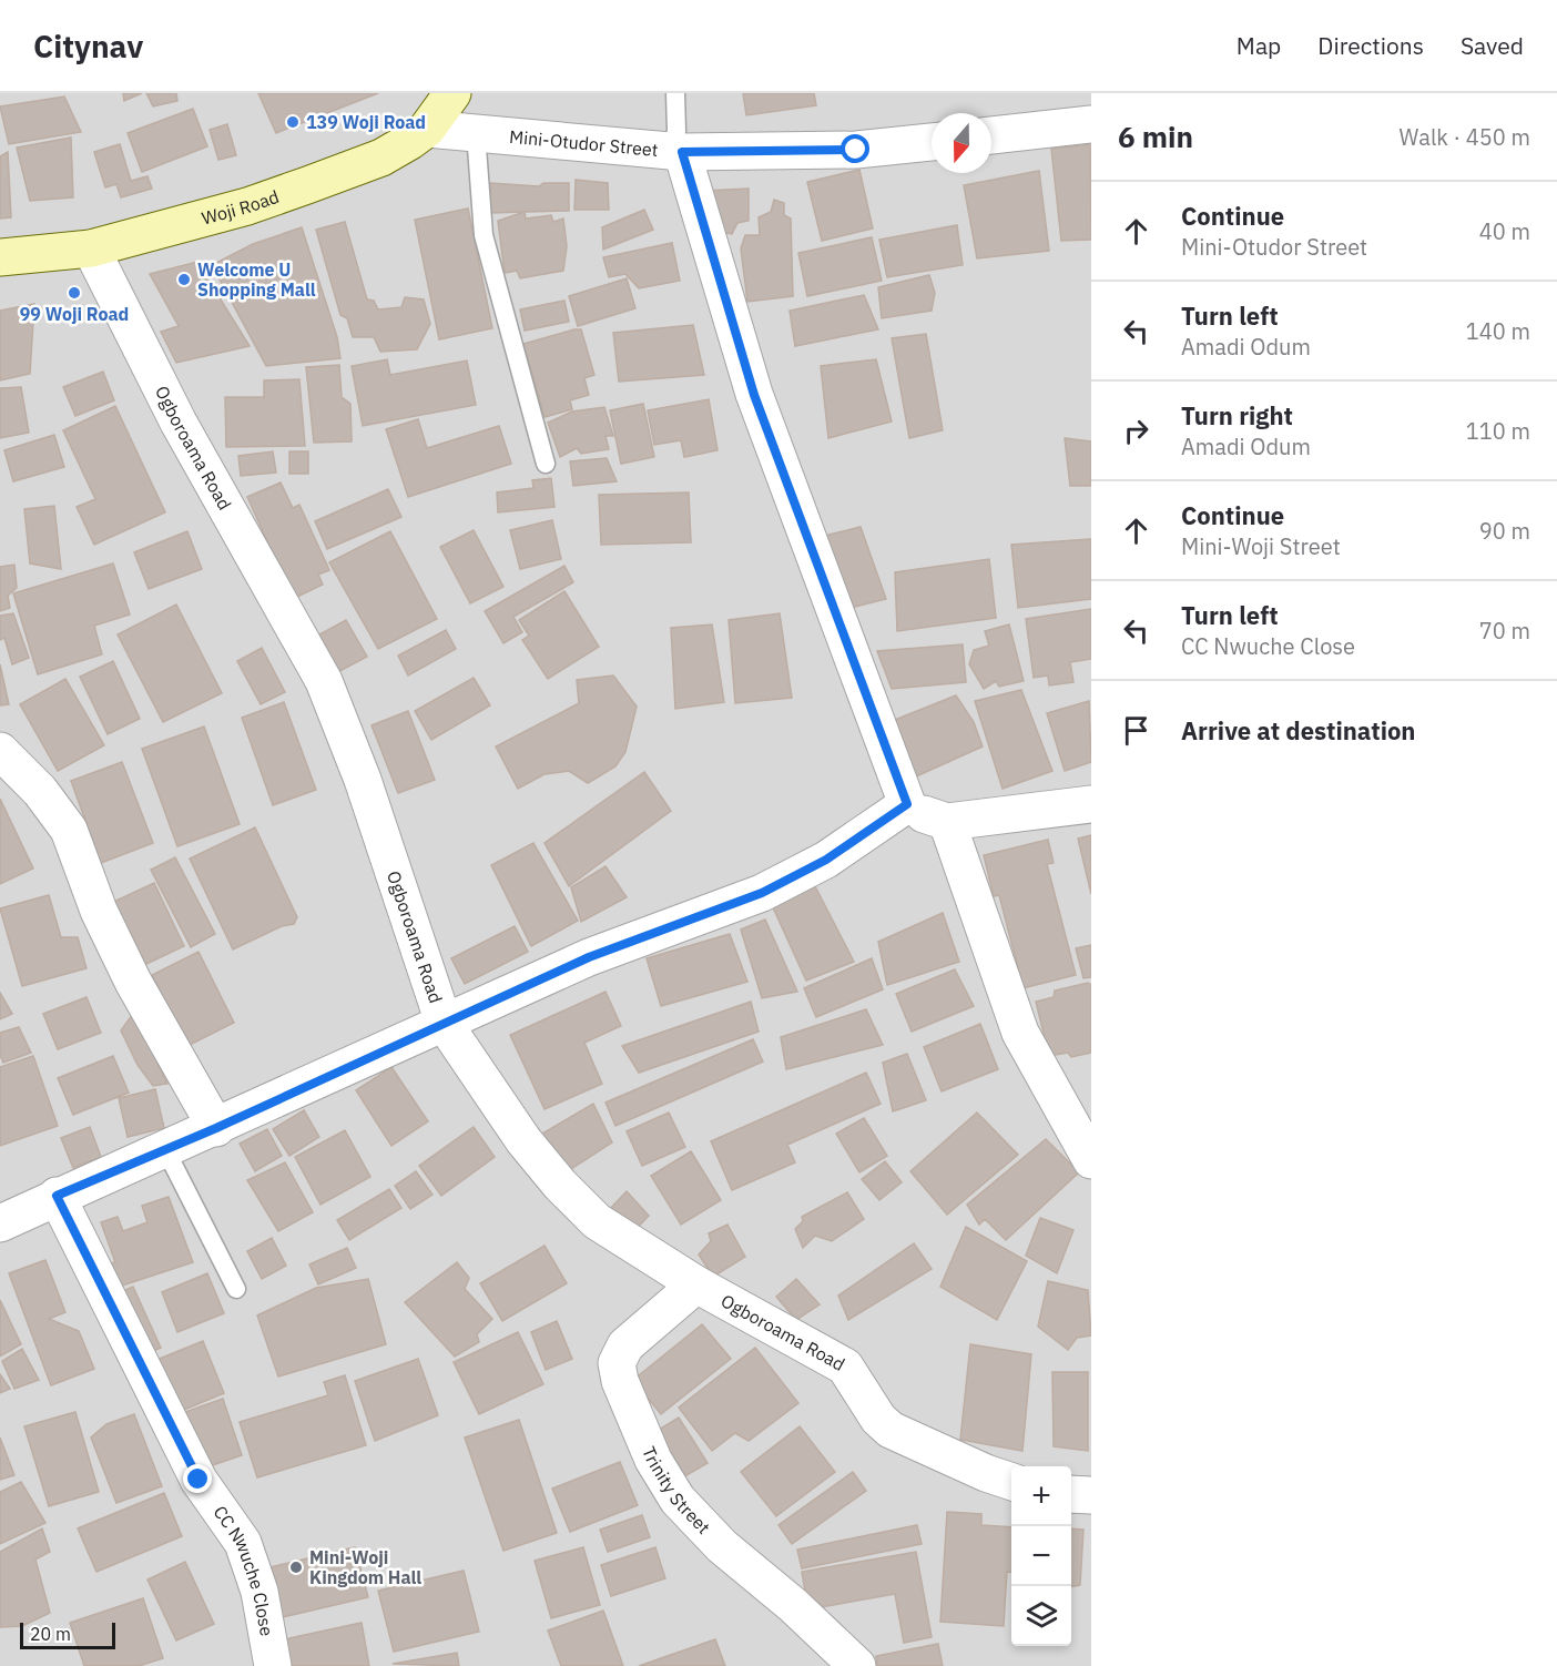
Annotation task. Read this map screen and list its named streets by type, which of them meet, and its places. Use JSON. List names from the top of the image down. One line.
{"streets":{"main road":["Woji Road"],"street":["Mini-Otudor Street","Ogboroama Road","Trinity Street","CC Nwuche Close"]},"crossings":[["Mini-Otudor Street","Woji Road"],["Woji Road","Ogboroama Road"],["Ogboroama Road","Trinity Street"]],"places":["139 Woji Road","Welcome U Shopping Mall","99 Woji Road","Mini-Woji Kingdom Hall"],"scale_bar":"20 m","north":"bottom","page":{"header":"Citynav","nav":["Map","Directions","Saved"],"heading":["6 min","Walk · 450 m"],"list":[["Continue","Mini-Otudor Street","40 m"],["Turn left","Amadi Odum","140 m"],["Turn right","Amadi Odum","110 m"],["Continue","Mini-Woji Street","90 m"],["Turn left","CC Nwuche Close","70 m"],"Arrive at destination"],"map_buttons":["+","−"],"scale":"20 m"}}
